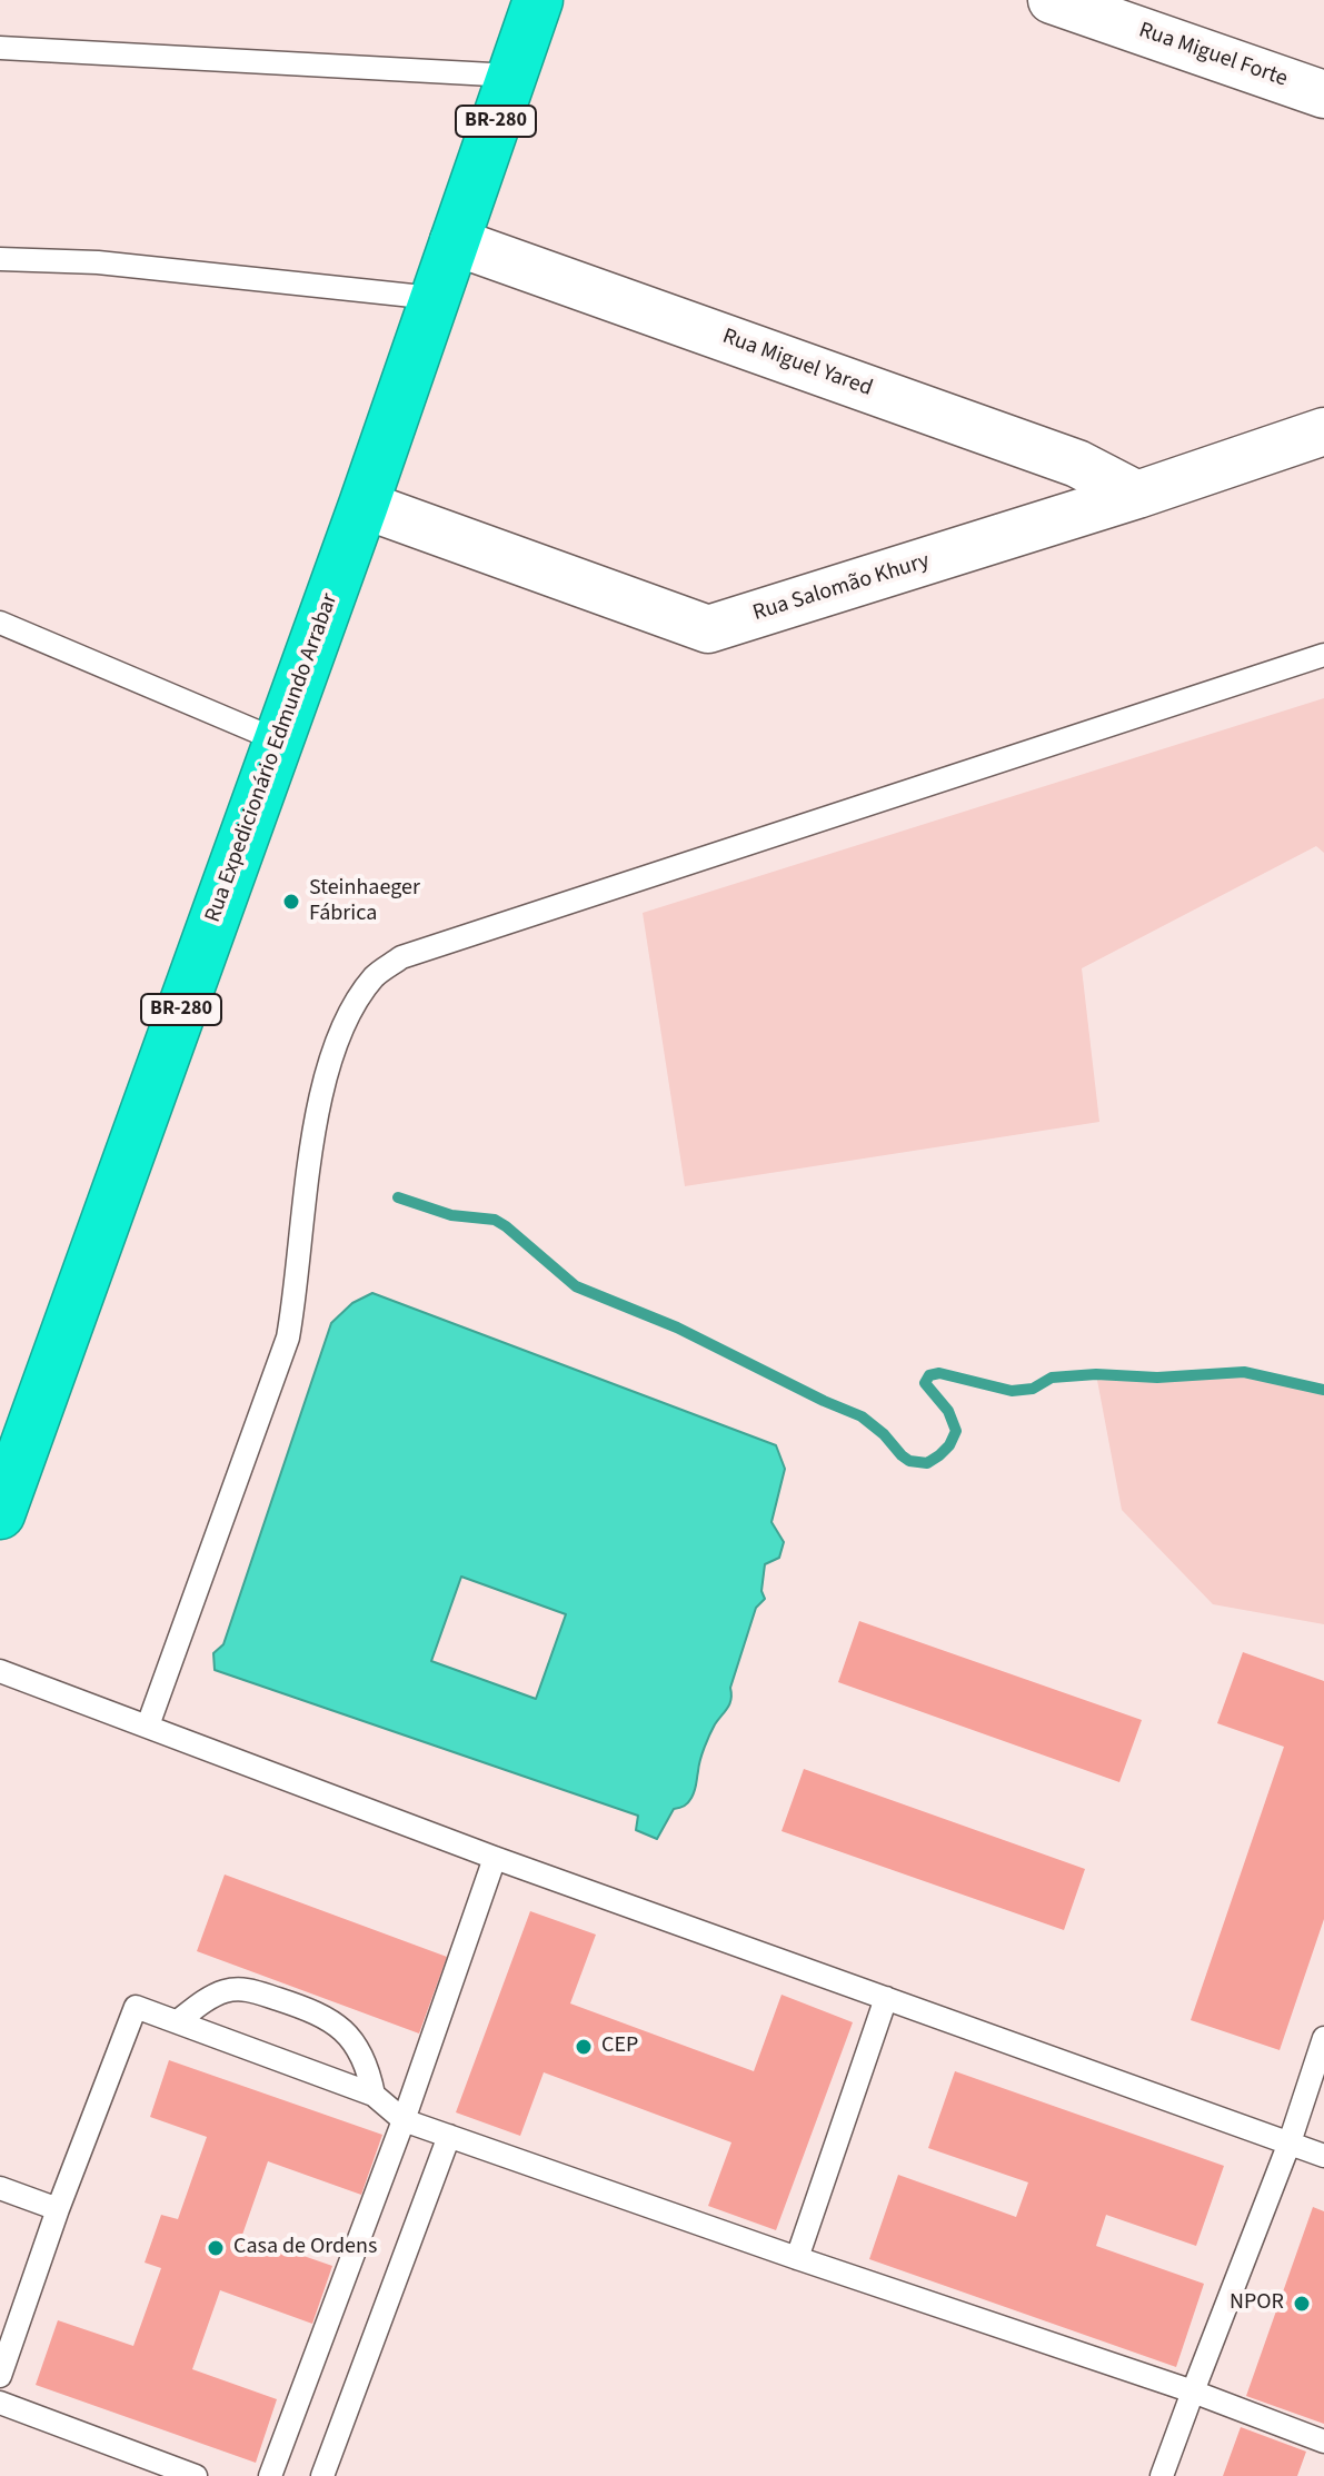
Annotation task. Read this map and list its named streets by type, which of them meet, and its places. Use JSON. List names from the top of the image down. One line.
{"streets":{"highway":["BR-280","Rua Expedicionário Edmundo Arrabar"],"street":["Rua Miguel Forte","Rua Miguel Yared","Rua Salomão Khury"]},"crossings":[["Rua Miguel Yared","Rua Salomão Khury"],["Rua Miguel Yared","Rua Expedicionário Edmundo Arrabar"],["Rua Salomão Khury","Rua Expedicionário Edmundo Arrabar"]],"places":["Steinhaeger Fábrica","CEP","Casa de Ordens","NPOR"]}
